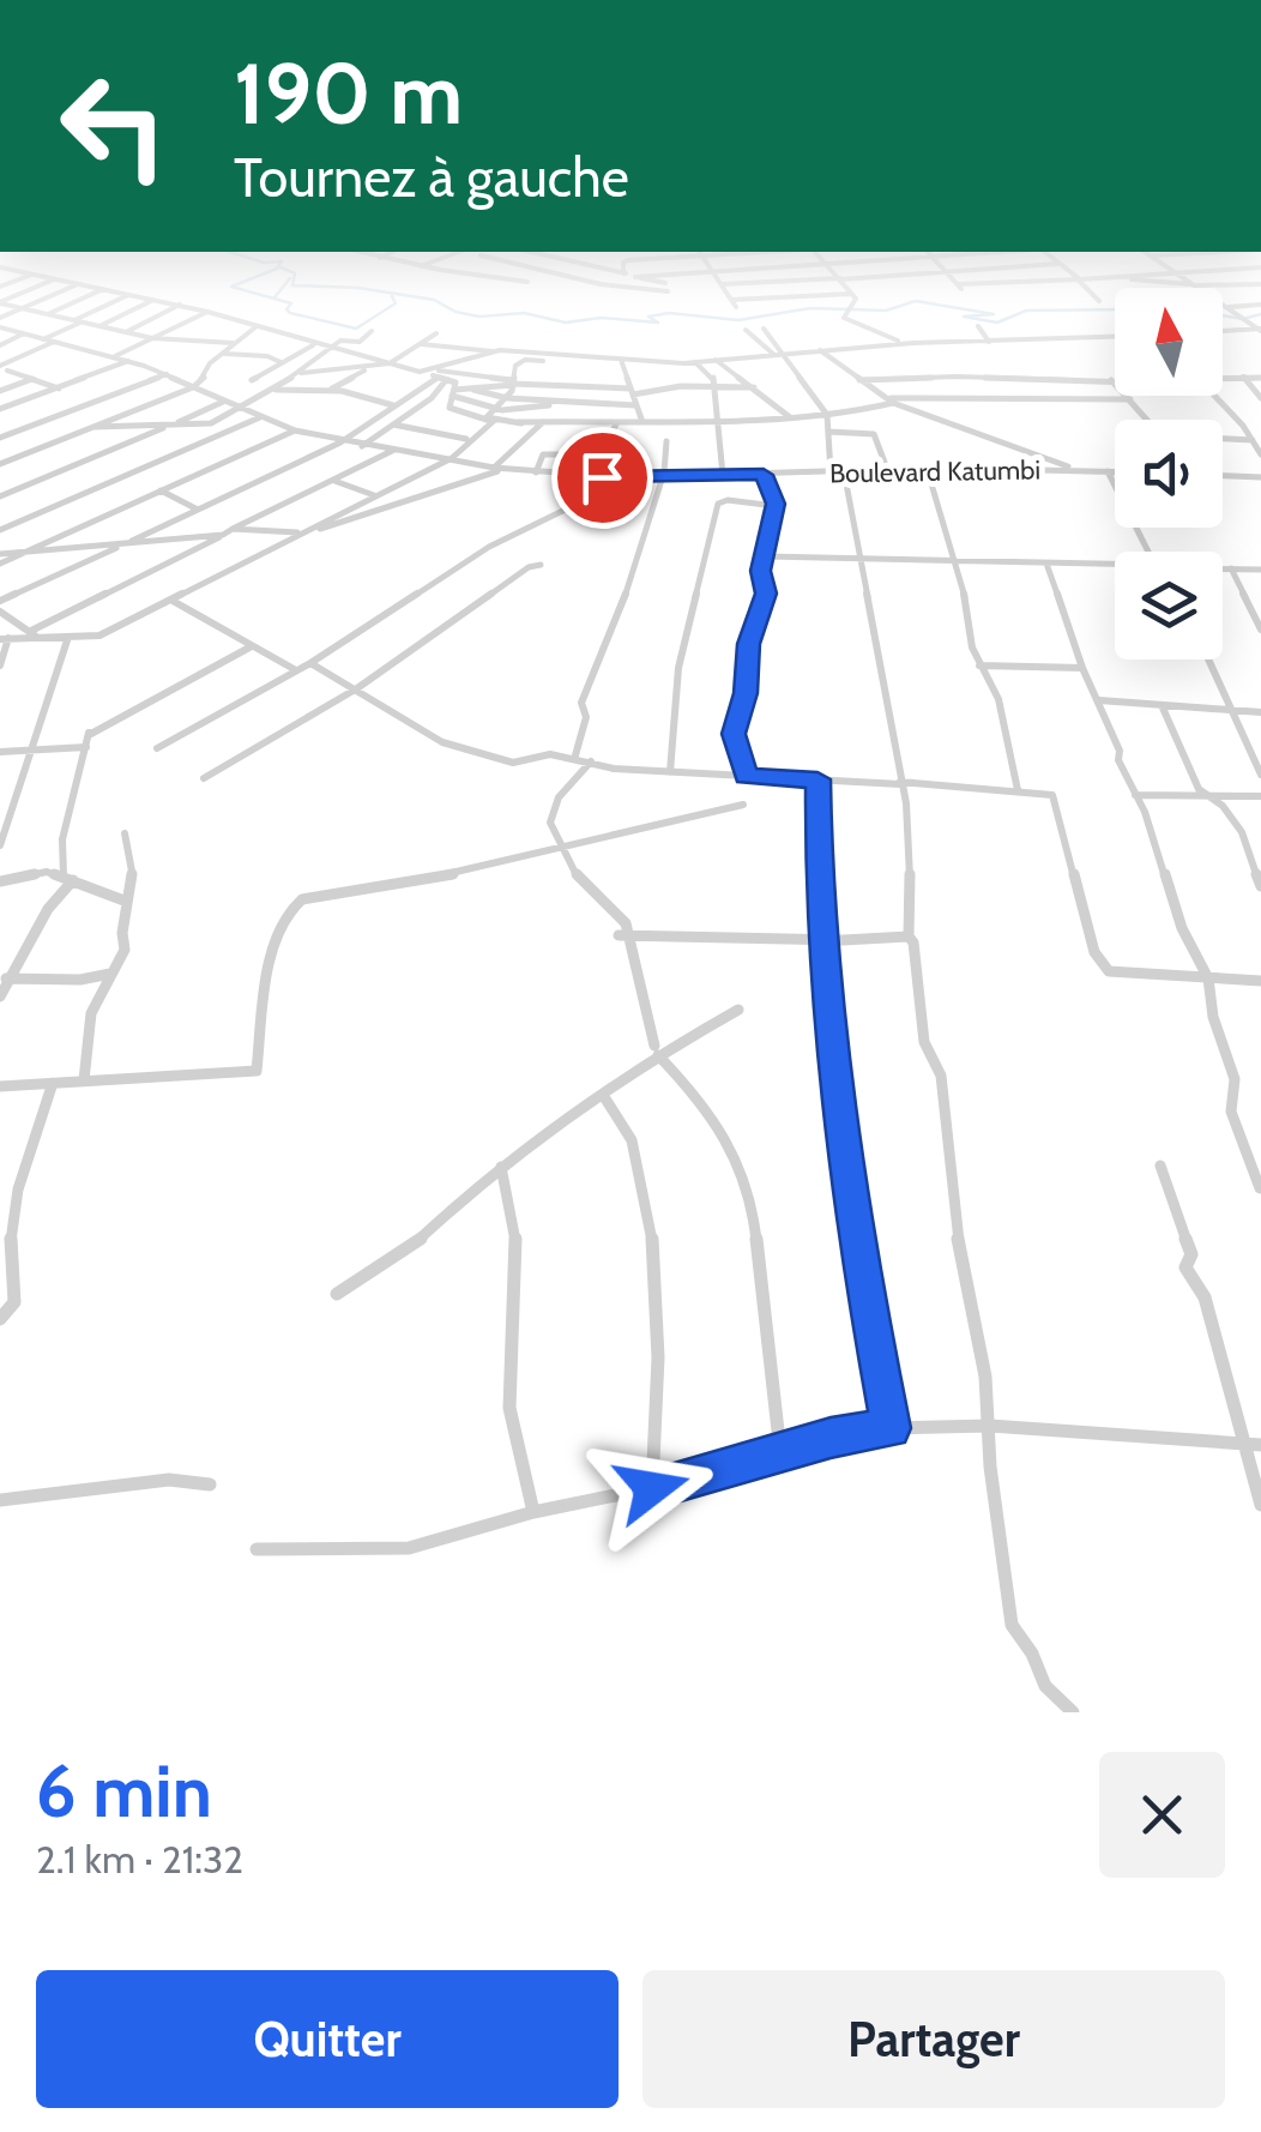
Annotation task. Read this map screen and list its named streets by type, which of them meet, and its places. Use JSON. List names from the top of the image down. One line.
{"streets":{"street":["Boulevard Katumbi"]},"north":"top","page":{"turn":["190 m","Tournez à gauche"],"heading":["6 min","2.1 km · 21:32"],"buttons":["Quitter","Partager"]}}
